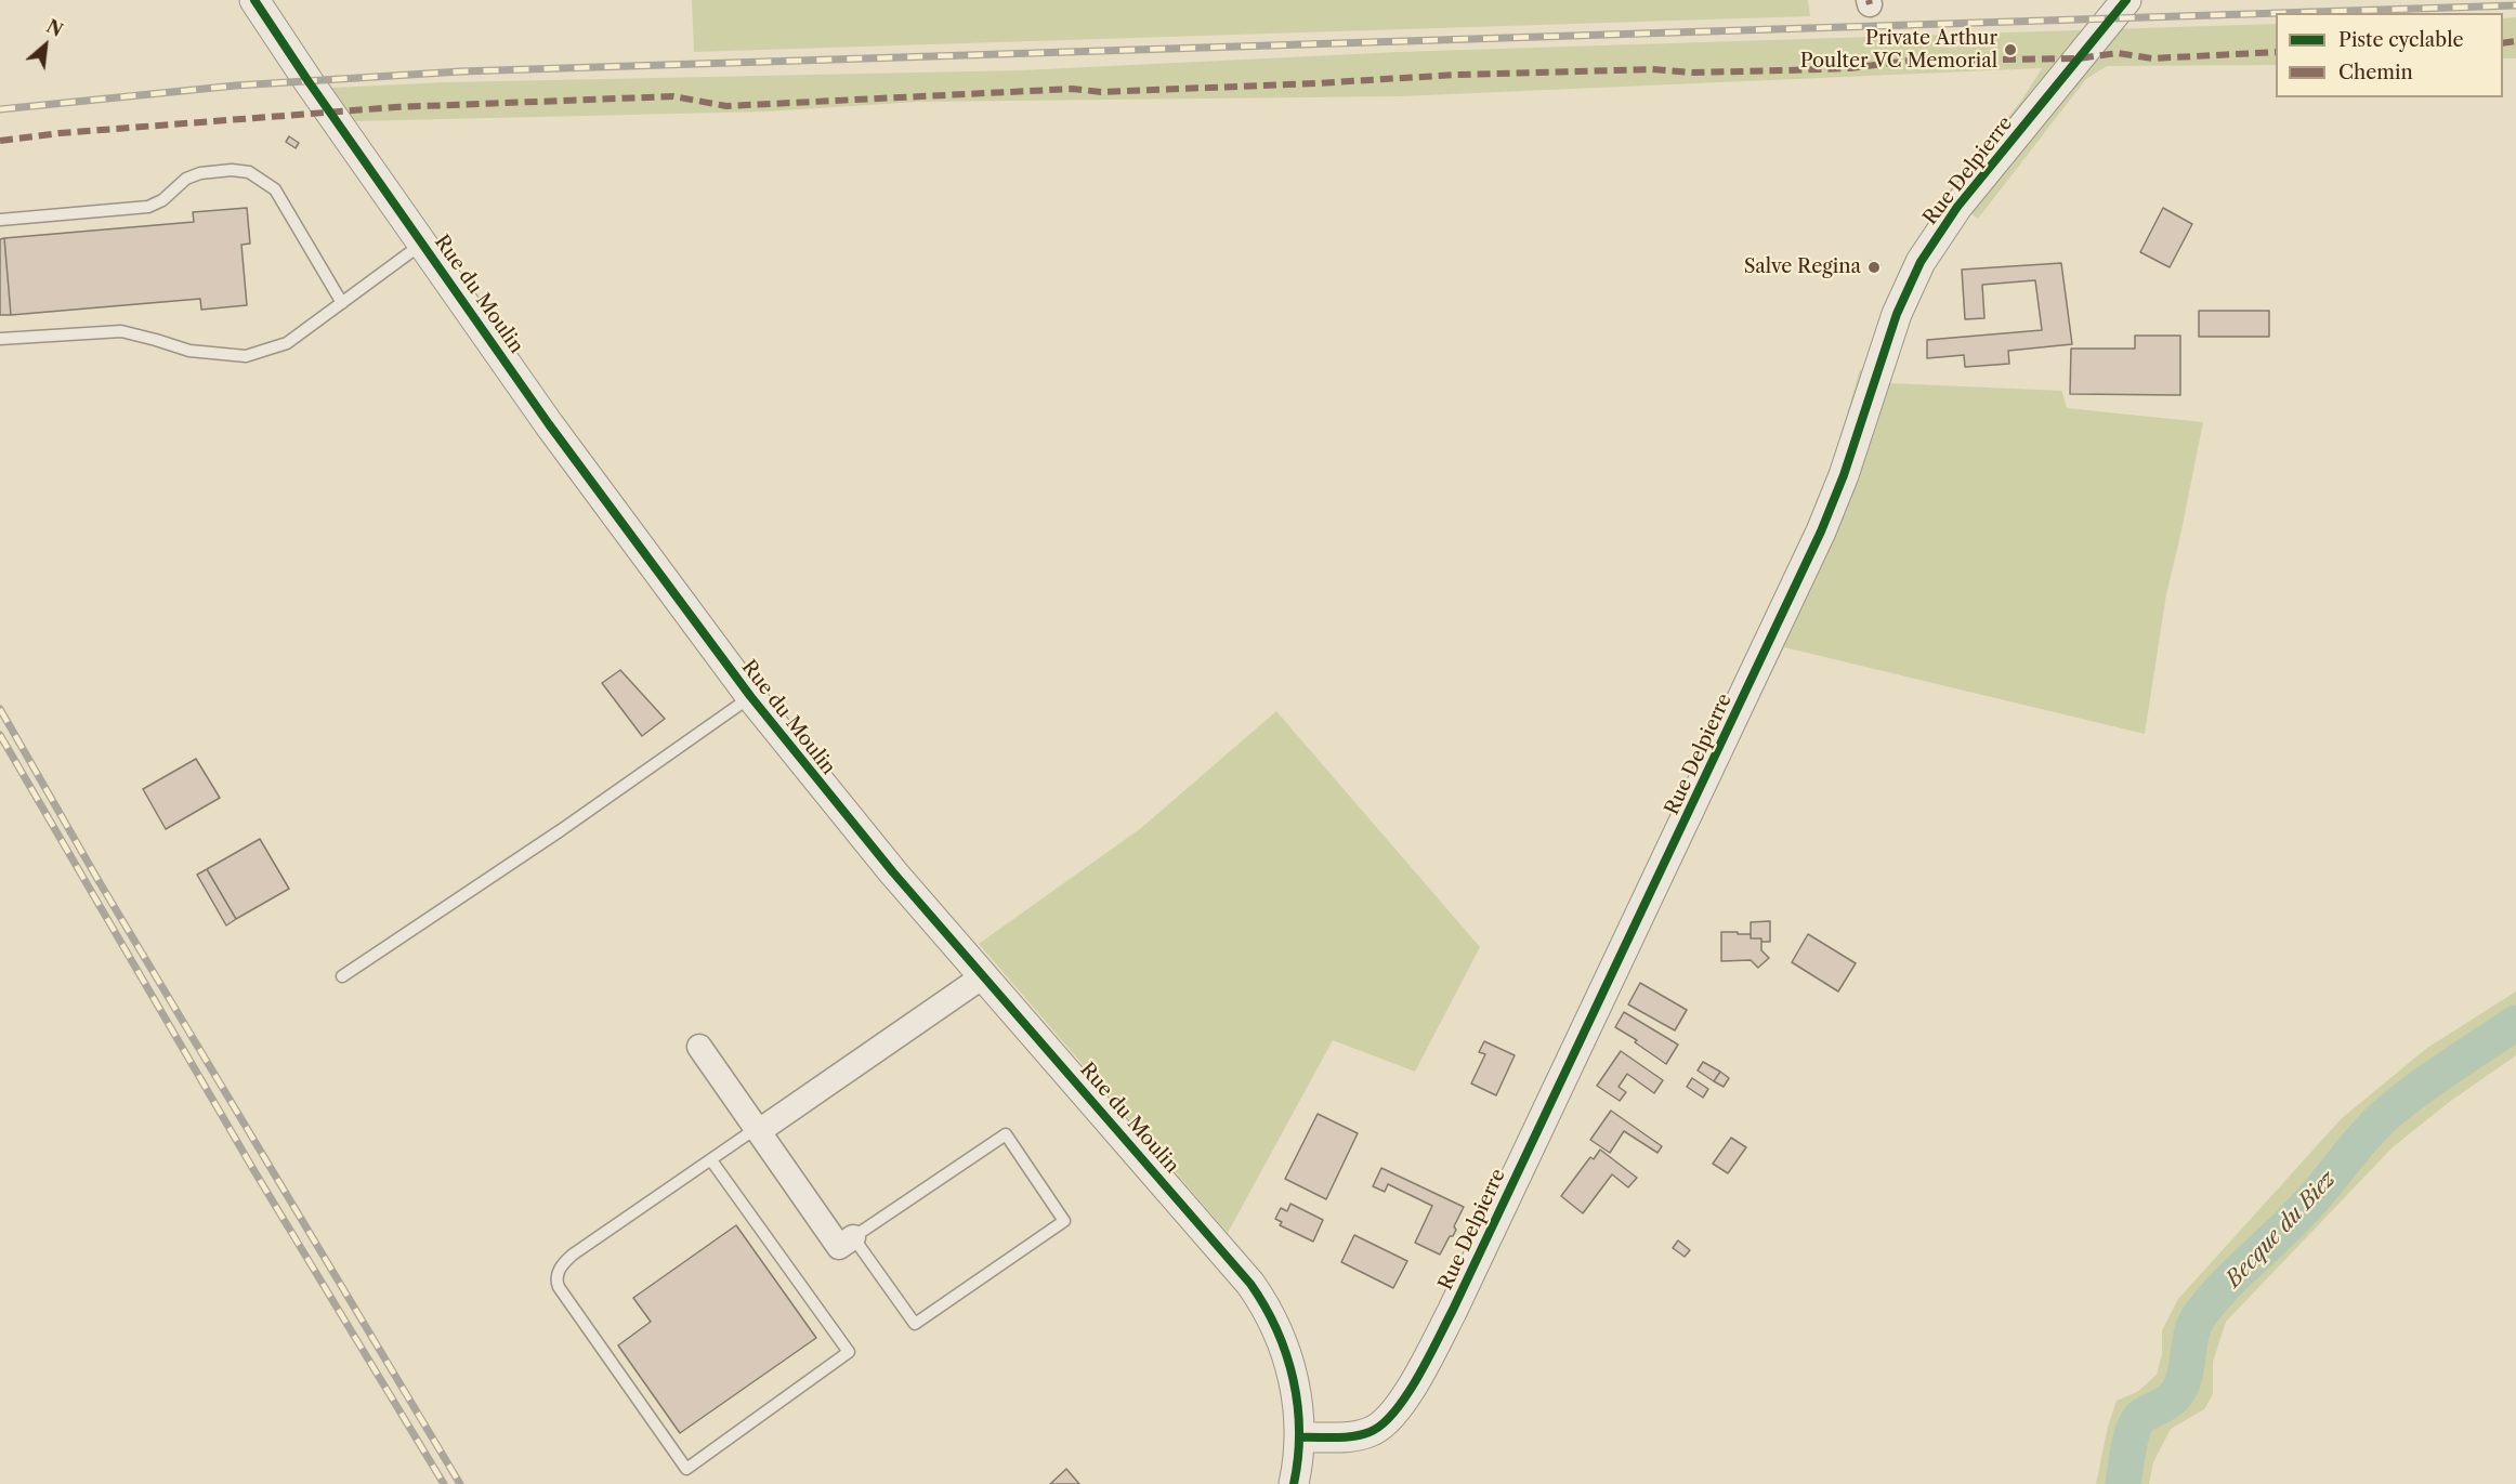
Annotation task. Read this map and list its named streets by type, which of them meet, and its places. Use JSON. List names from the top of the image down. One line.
{"streets":{"street":["Rue Delpierre","Rue du Moulin"]},"crossings":[["Rue Delpierre","Rue du Moulin"]],"water":["Becque du Biez"],"places":["Private Arthur Poulter VC Memorial","Salve Regina"],"legend":["Piste cyclable","Chemin"],"north":"top right"}
